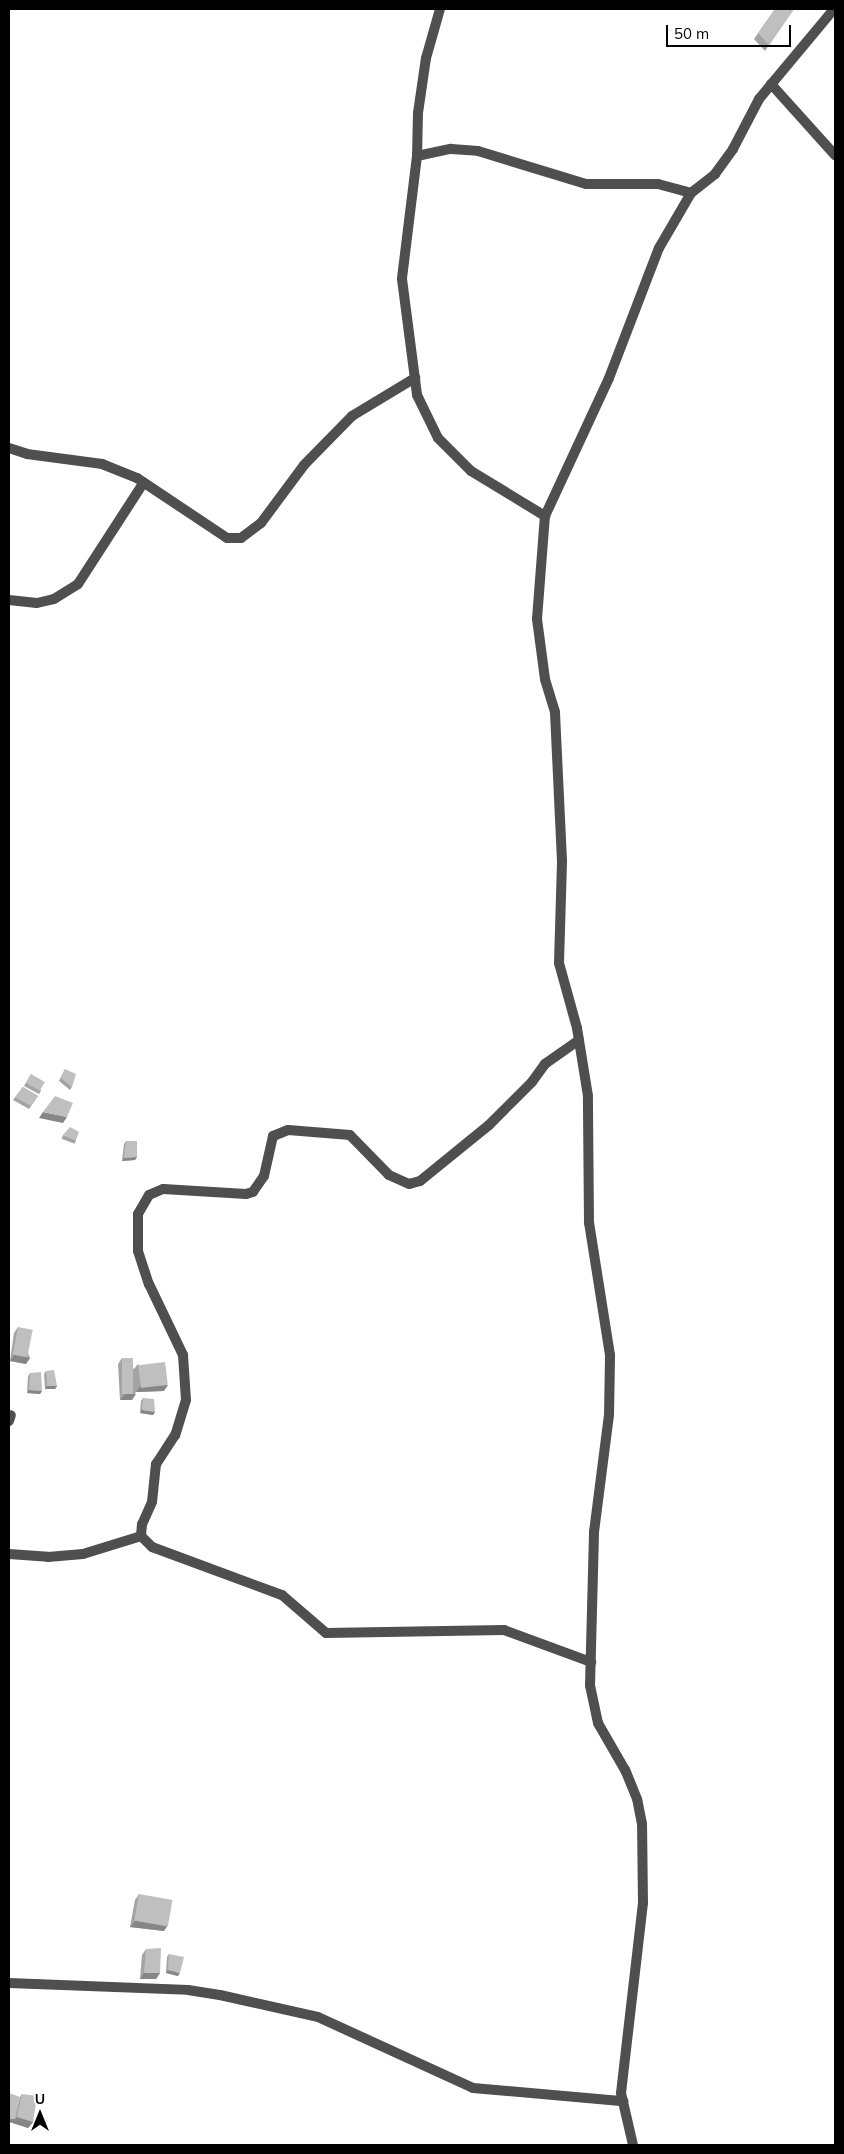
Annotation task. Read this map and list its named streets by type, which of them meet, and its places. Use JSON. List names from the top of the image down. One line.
{"scale_bar":"50 m","north":"top"}
